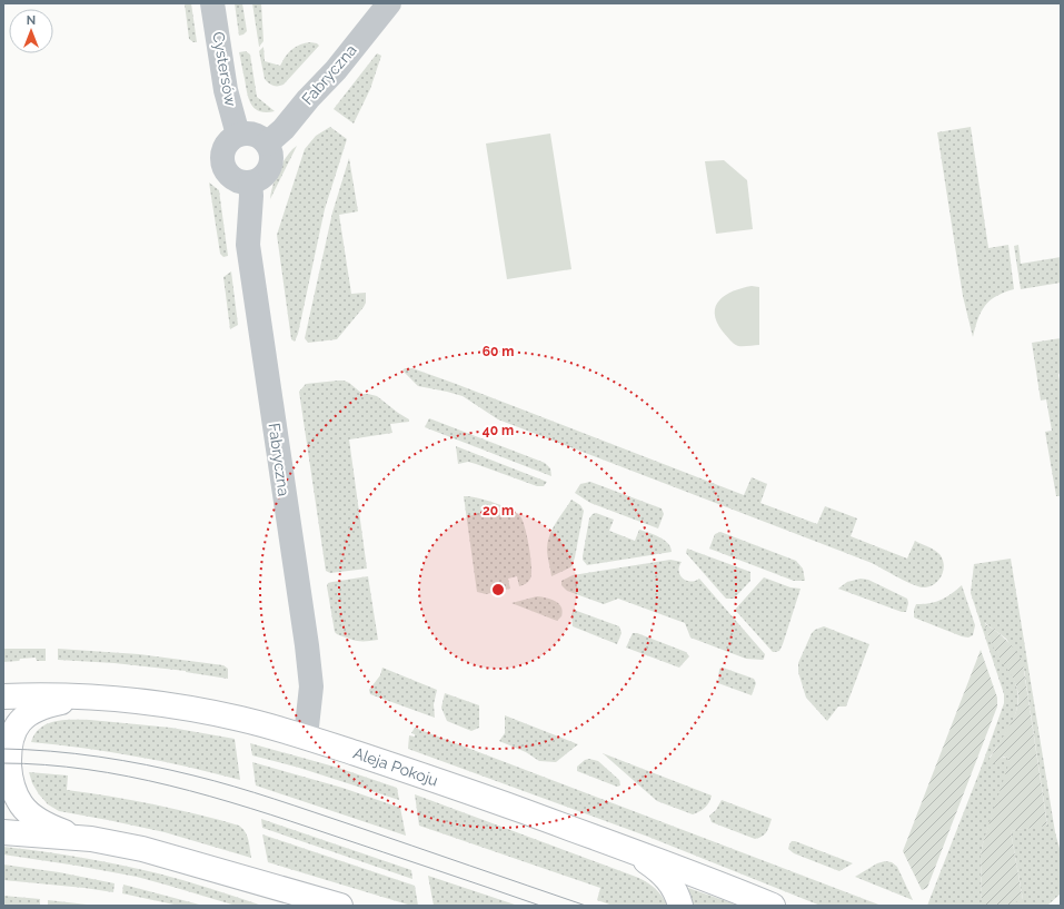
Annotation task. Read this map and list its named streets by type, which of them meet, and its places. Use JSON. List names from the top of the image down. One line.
{"streets":{"main road":["Aleja Pokoju"],"street":["Cystersów","Fabryczna"]},"crossings":[["Cystersów","Fabryczna"],["Fabryczna","Aleja Pokoju"]],"north":"top","rings":["60 m","40 m","20 m"]}
